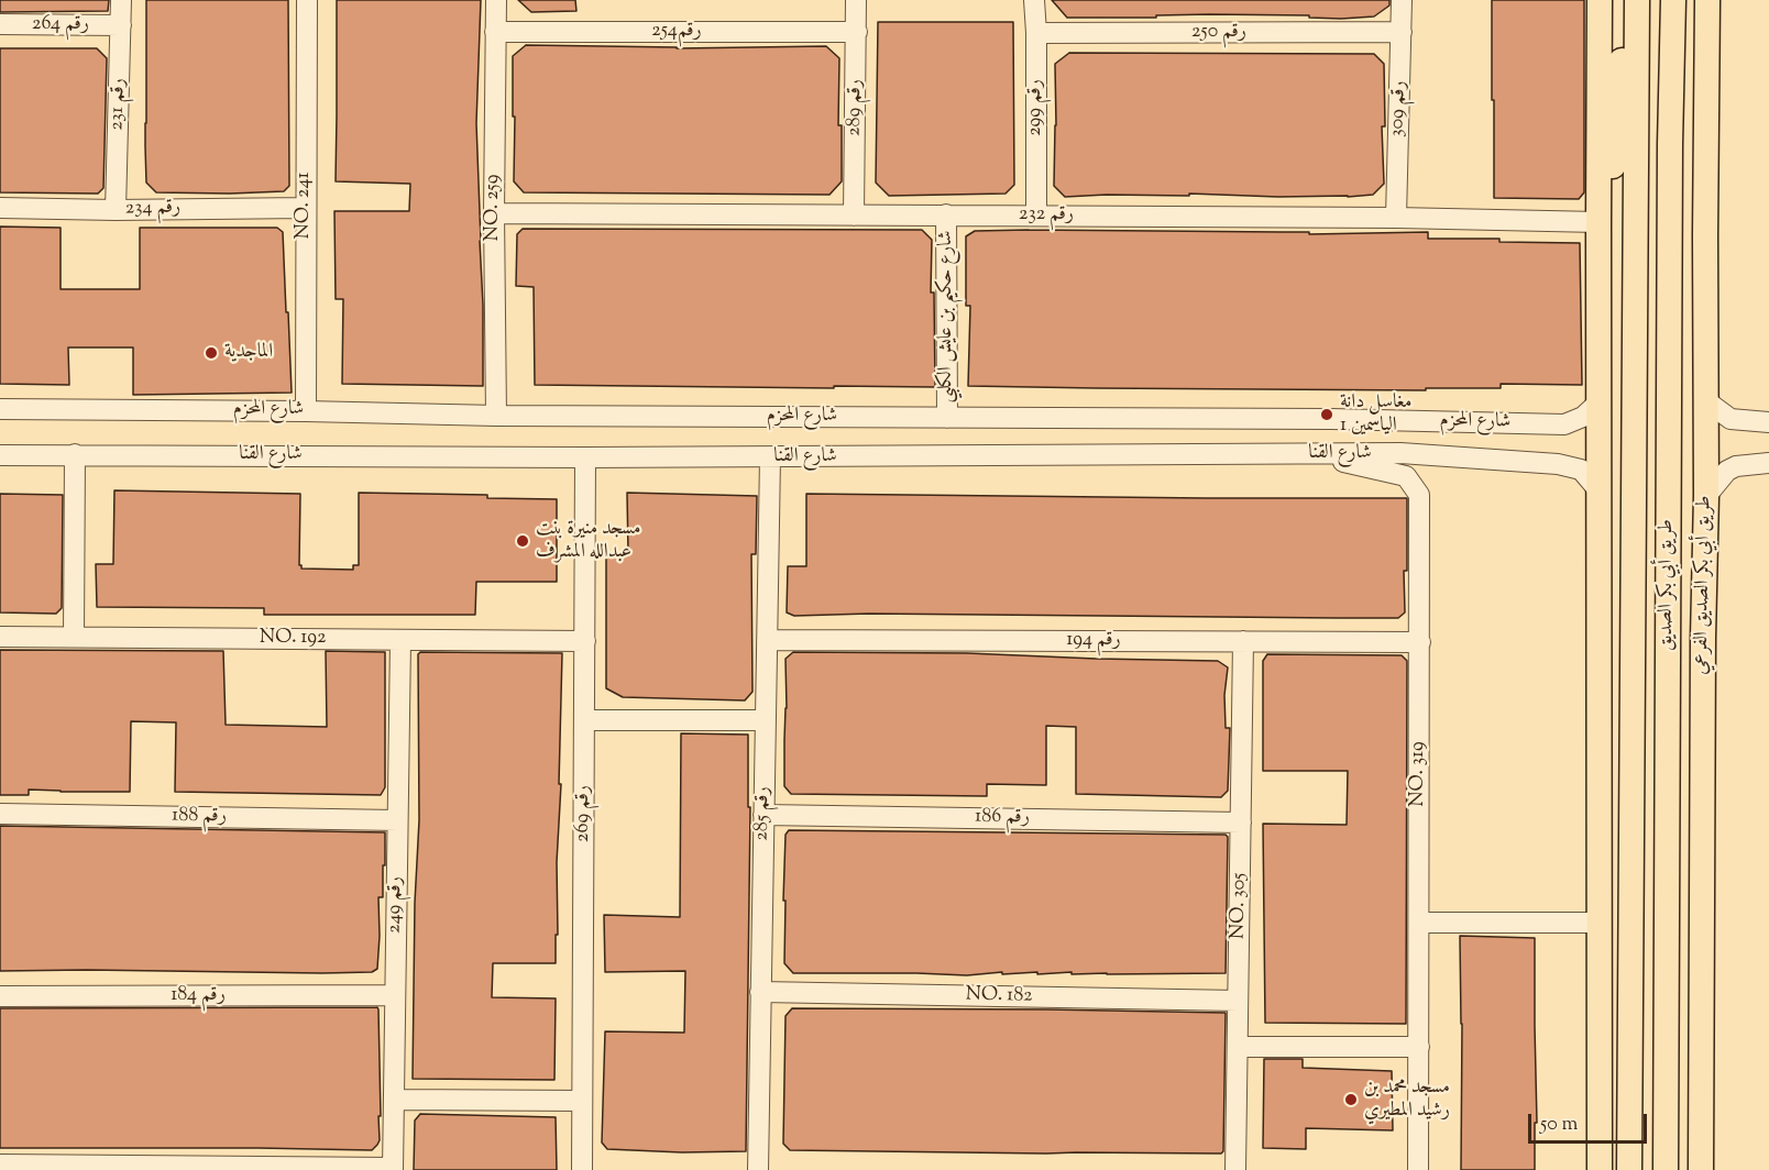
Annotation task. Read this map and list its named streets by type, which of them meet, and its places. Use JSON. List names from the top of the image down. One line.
{"streets":{"main road":["طريق أبي بكر الصديق","طريق أبي بكر الصديق الفرعي"],"street":["رقم 264","رقم254","رقم 250","رقم 231","رقم 289","رقم 299","رقم 309","NO. 241","NO. 259","رقم 234","رقم 232","شارع حكيم بن عايش الكلبي","شارع المحزم","شارع القنا","NO. 192","رقم 194","NO. 319","رقم 269","رقم 285","رقم 188","رقم 186","رقم 249","NO. 305","رقم 184","NO. 182"]},"crossings":[["رقم 264","رقم 231"],["رقم254","رقم 289"],["رقم254","NO. 259"],["رقم 250","رقم 299"],["رقم 250","رقم 309"],["رقم 231","رقم 234"],["رقم 289","رقم 232"],["رقم 299","رقم 232"],["رقم 309","رقم 232"],["NO. 241","رقم 234"],["NO. 241","شارع المحزم"],["NO. 259","رقم 232"],["NO. 259","شارع المحزم"],["رقم 232","شارع حكيم بن عايش الكلبي"],["شارع حكيم بن عايش الكلبي","شارع المحزم"],["شارع القنا","NO. 319"],["شارع القنا","رقم 269"],["شارع القنا","رقم 285"],["NO. 192","رقم 269"],["NO. 192","رقم 249"],["رقم 194","NO. 319"],["رقم 194","رقم 285"],["رقم 194","NO. 305"],["رقم 285","رقم 186"],["رقم 285","NO. 182"],["رقم 188","رقم 249"],["رقم 186","NO. 305"],["رقم 249","رقم 184"],["NO. 305","NO. 182"]],"places":["الماجدية","مغاسل دانة الياسمين 1","مسجد منيرة بنت عبدالله المشرف","مسجد محمد بن رشيد المطيري"],"scale_bar":"50 m"}
